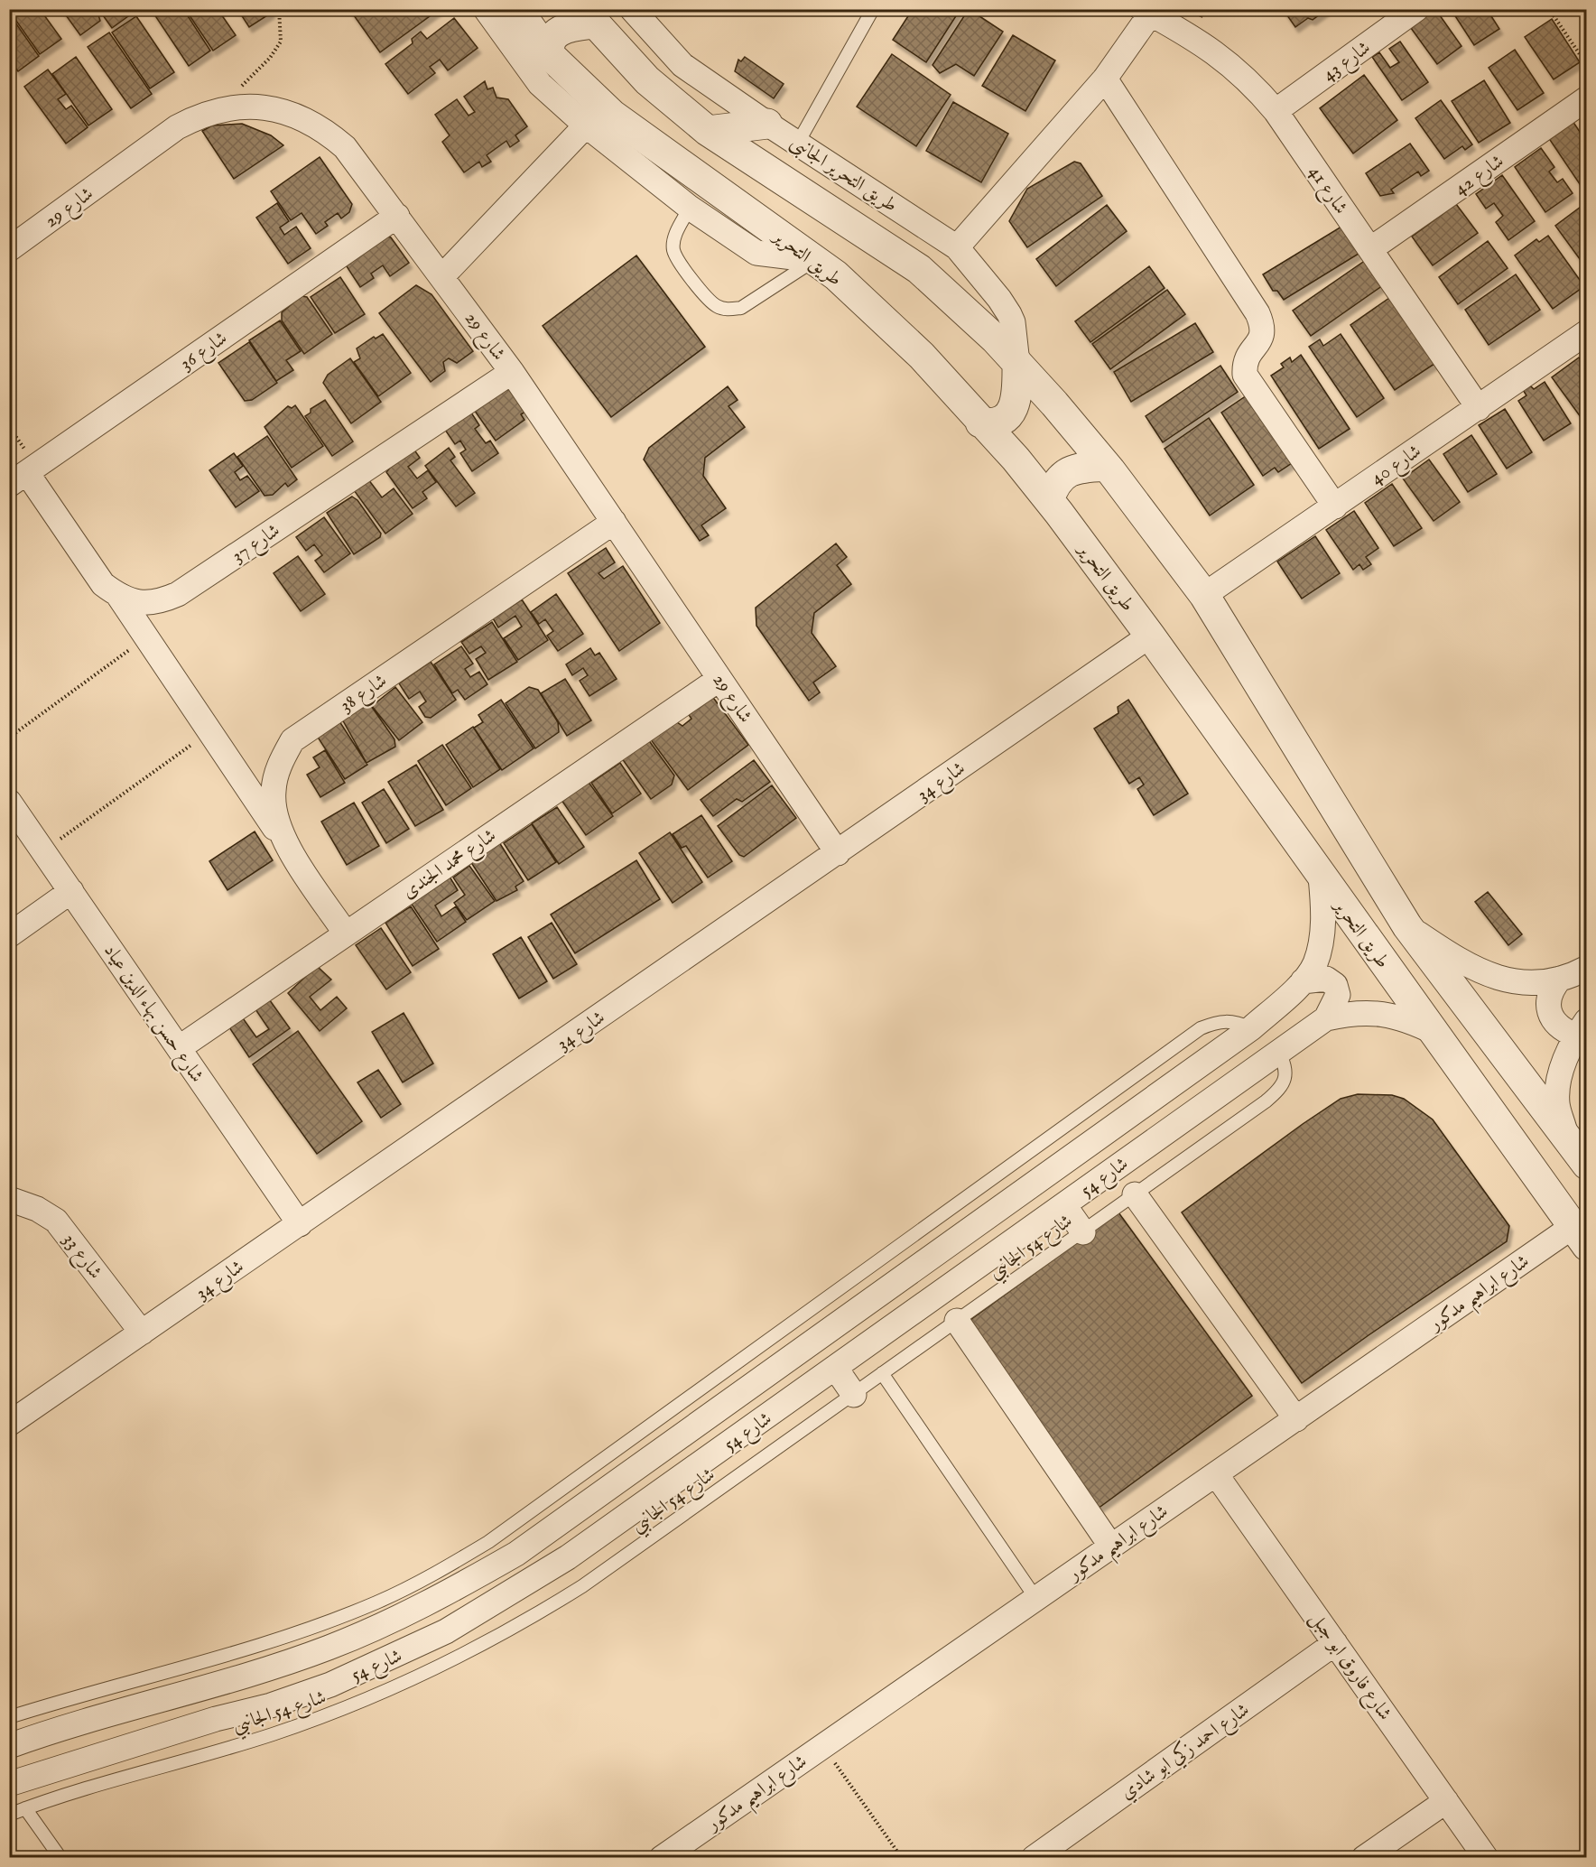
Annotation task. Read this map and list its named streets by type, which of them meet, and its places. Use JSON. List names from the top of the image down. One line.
{"streets":{"street":["شارع 43","طريق التحرير الجانبى","شارع 42","شارع 41","شارع 29","طريق التحرير","شارع 36","شارع 40","شارع 37","شارع 38","شارع 34","شارع محمد الجندى","شارع حسن بهاء الدين عياد","شارع 54","شارع 33","شارع ابراهيم مدكور","شارع فاروق ابو جبل","شارع احمد زكي ابو شادي"],"lane":["شارع 54 الجانبي"]},"crossings":[["شارع 43","شارع 41"],["شارع 42","شارع 41"],["شارع 41","شارع 40"],["شارع 29","شارع 36"],["شارع 29","شارع 37"],["شارع 29","شارع 38"],["شارع 29","شارع 34"],["شارع 29","شارع محمد الجندى"],["طريق التحرير","شارع 34"],["طريق التحرير","شارع 54"],["طريق التحرير","شارع ابراهيم مدكور"],["شارع 36","شارع 37"],["شارع 38","شارع محمد الجندى"],["شارع 34","شارع حسن بهاء الدين عياد"],["شارع 34","شارع 33"],["شارع محمد الجندى","شارع حسن بهاء الدين عياد"],["شارع 54","شارع 54 الجانبي"],["شارع ابراهيم مدكور","شارع فاروق ابو جبل"],["شارع فاروق ابو جبل","شارع احمد زكي ابو شادي"]]}
